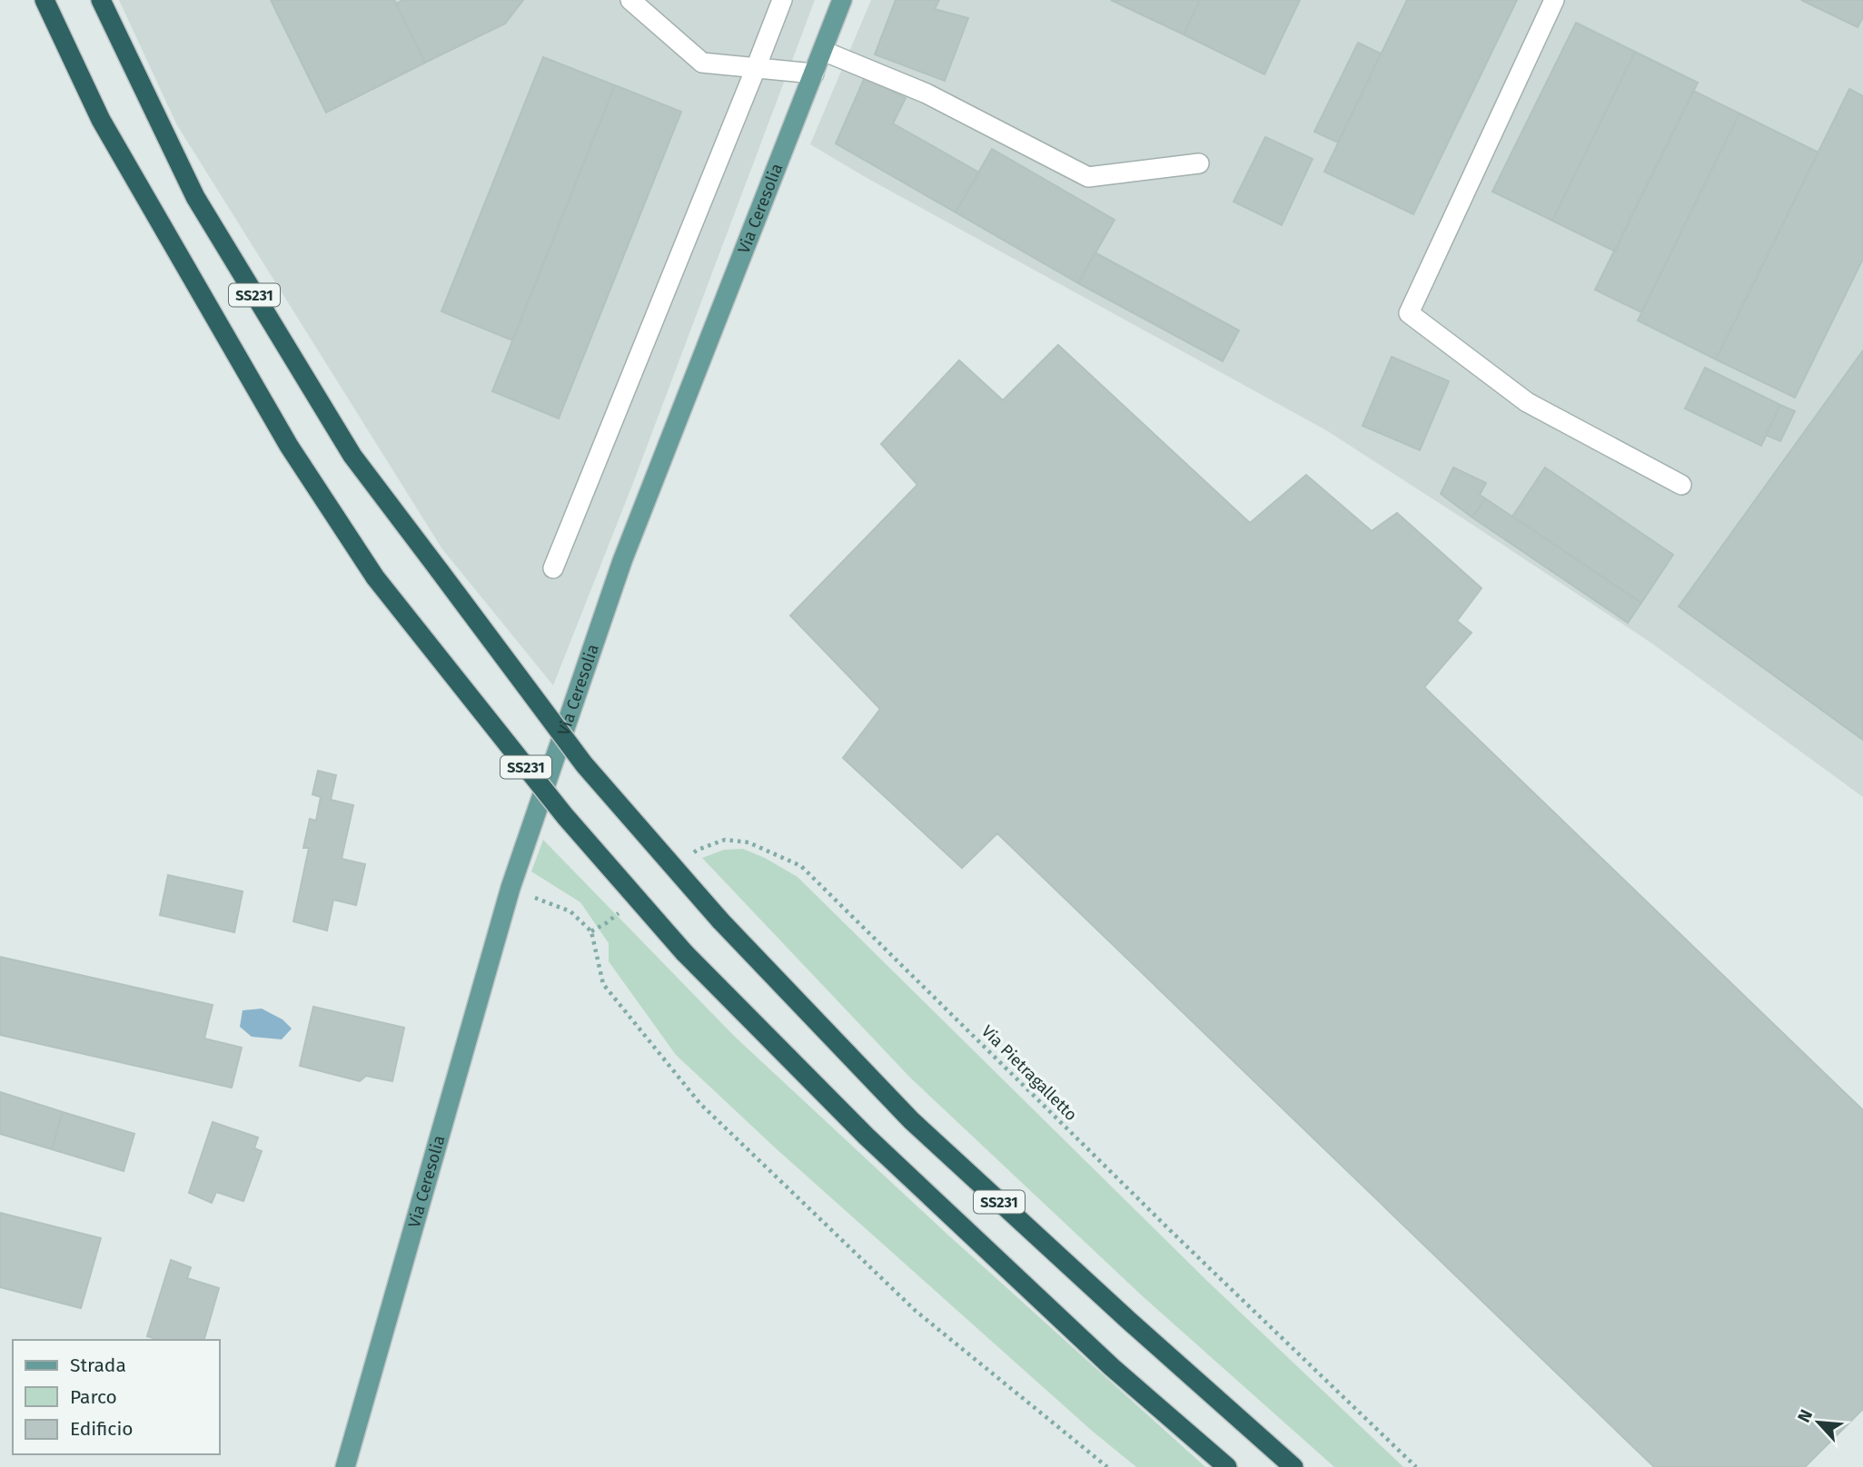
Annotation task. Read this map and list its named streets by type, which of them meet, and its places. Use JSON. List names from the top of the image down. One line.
{"streets":{"highway":["SS231"],"main road":["Via Ceresolia"],"path":["Via Pietragalletto"]},"legend":["Strada","Parco","Edificio"],"north":"top left"}
